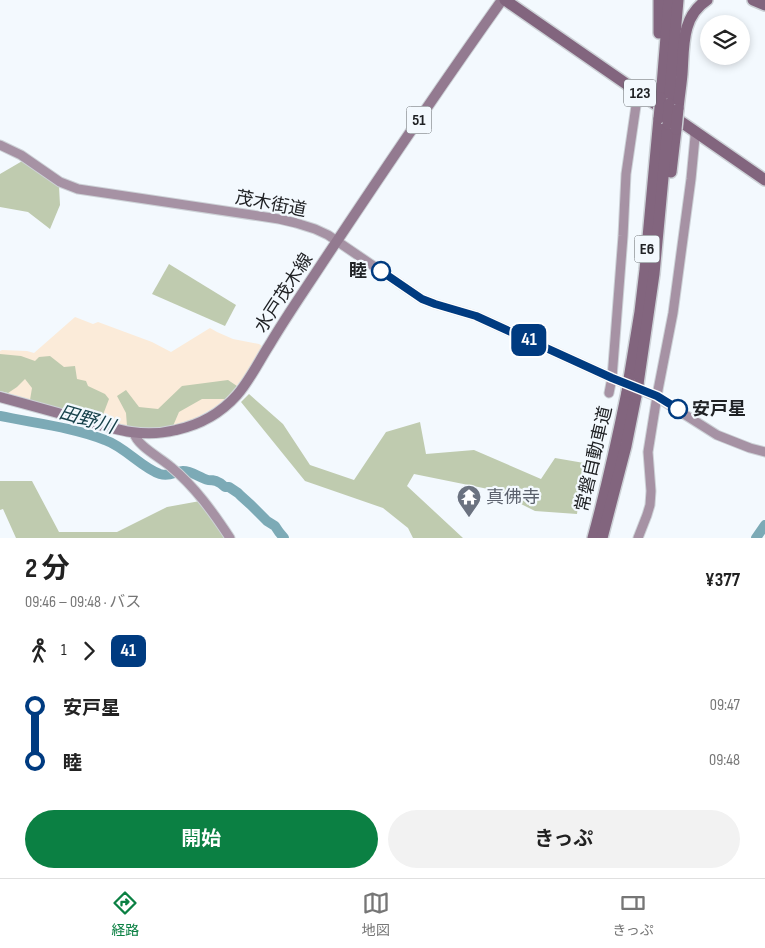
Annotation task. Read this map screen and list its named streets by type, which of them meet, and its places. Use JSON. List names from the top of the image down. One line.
{"streets":{"highway":["123","常磐自動車道"],"main road":["51","水戸茂木線"],"street":["茂木街道"]},"crossings":[["123","水戸茂木線"],["茂木街道","水戸茂木線"]],"water":["田野川"],"places":{"other":["睦","安戸星"],"temple":["真佛寺"]},"lines":["bus line 41"],"page":{"on_map":"41","heading":["2 分","09:46 – 09:48 · バス","¥377"],"legs":["1","41"],"list":[{"name":"安戸星","value":"09:47"},{"name":"睦","value":"09:48"}],"buttons":["開始","きっぷ"],"tabs":["経路","地図","きっぷ"]}}
